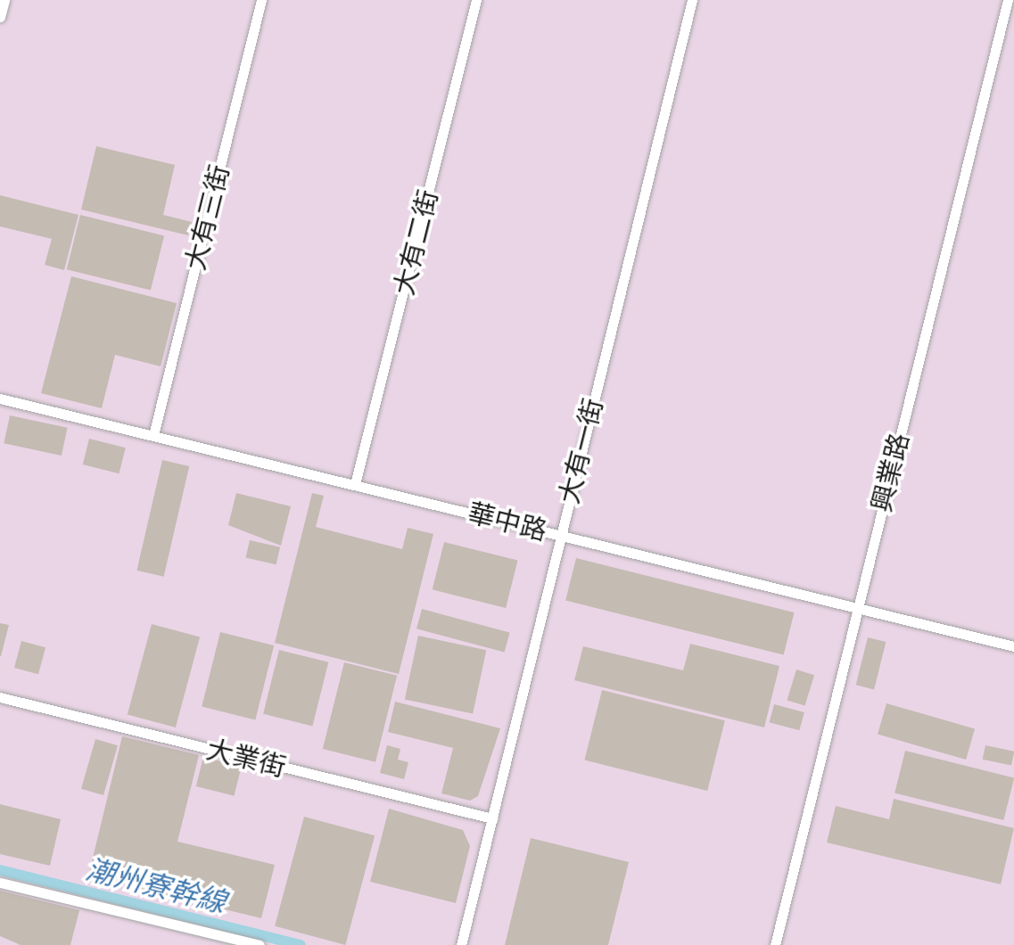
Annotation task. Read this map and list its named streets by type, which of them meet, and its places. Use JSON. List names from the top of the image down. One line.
{"streets":{"street":["大有三街","大有二街","大有一街","興業路","華中路","大業街"]},"crossings":[["大有三街","華中路"],["大有二街","華中路"],["大有一街","華中路"],["大有一街","大業街"],["興業路","華中路"]],"water":["潮州寮幹線"]}
